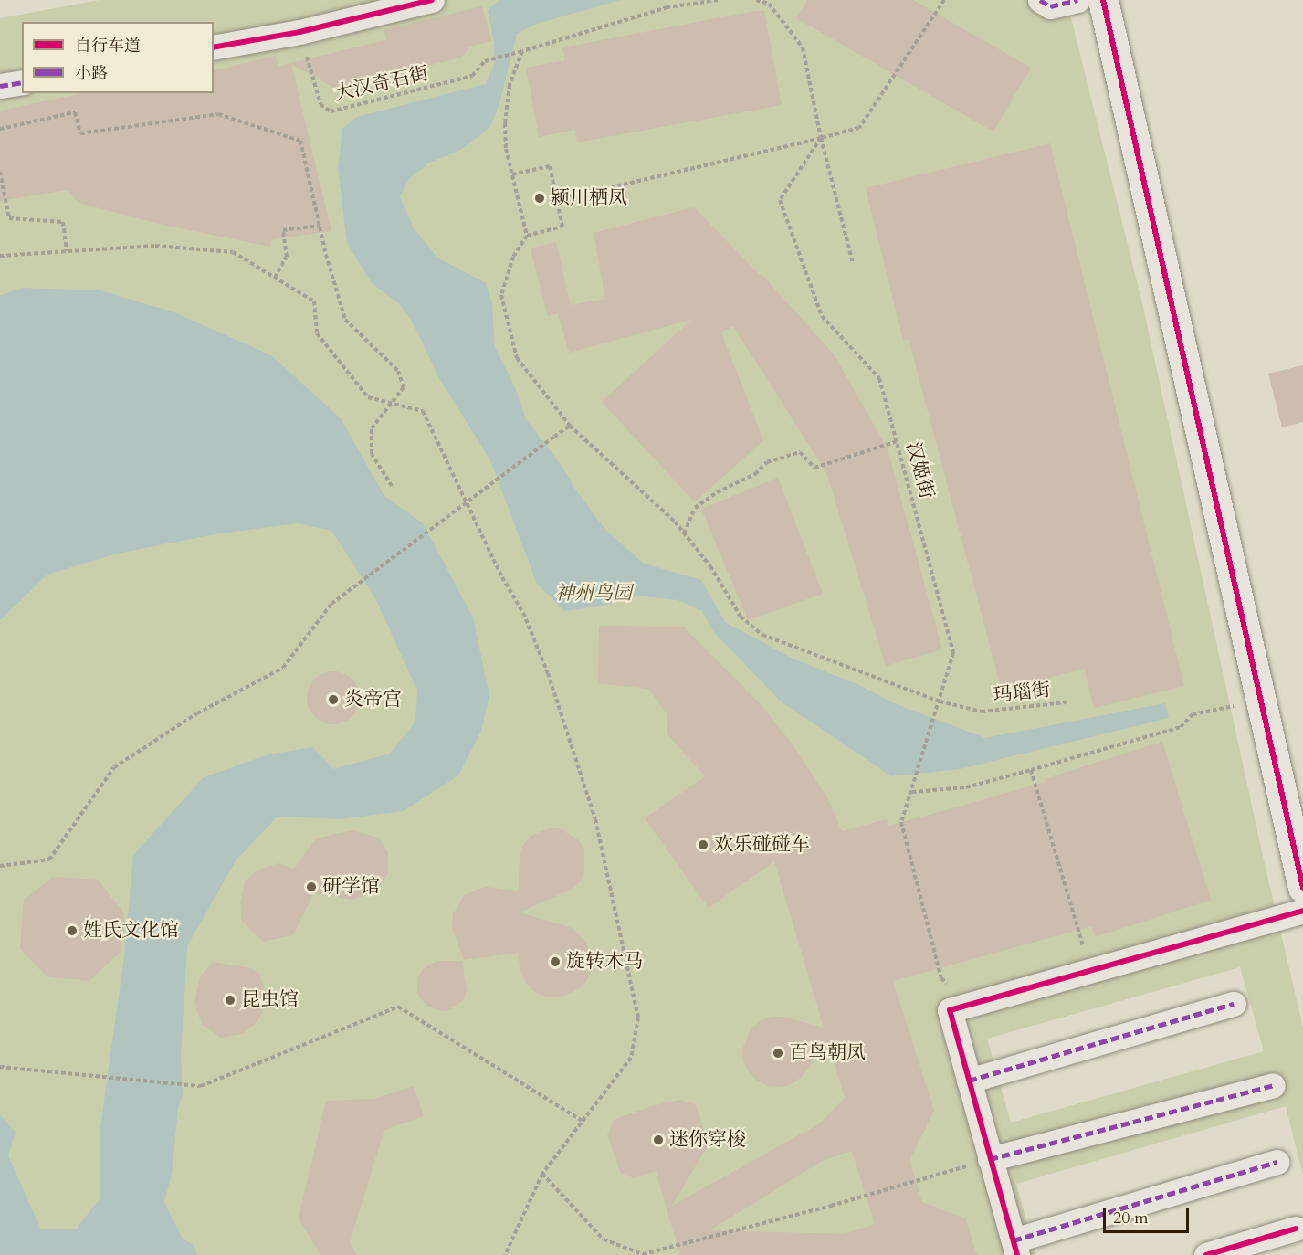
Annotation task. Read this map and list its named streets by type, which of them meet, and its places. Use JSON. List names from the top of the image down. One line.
{"streets":{"path":["大汉奇石街","汉姬街","玛瑙街"]},"crossings":[["汉姬街","玛瑙街"]],"parks":["神州鸟园"],"places":["颍川栖凤","炎帝宫","欢乐碰碰车","研学馆","姓氏文化馆","旋转木马","昆虫馆","百鸟朝凤","迷你穿梭"],"legend":["自行车道","小路"],"scale_bar":"20 m"}
